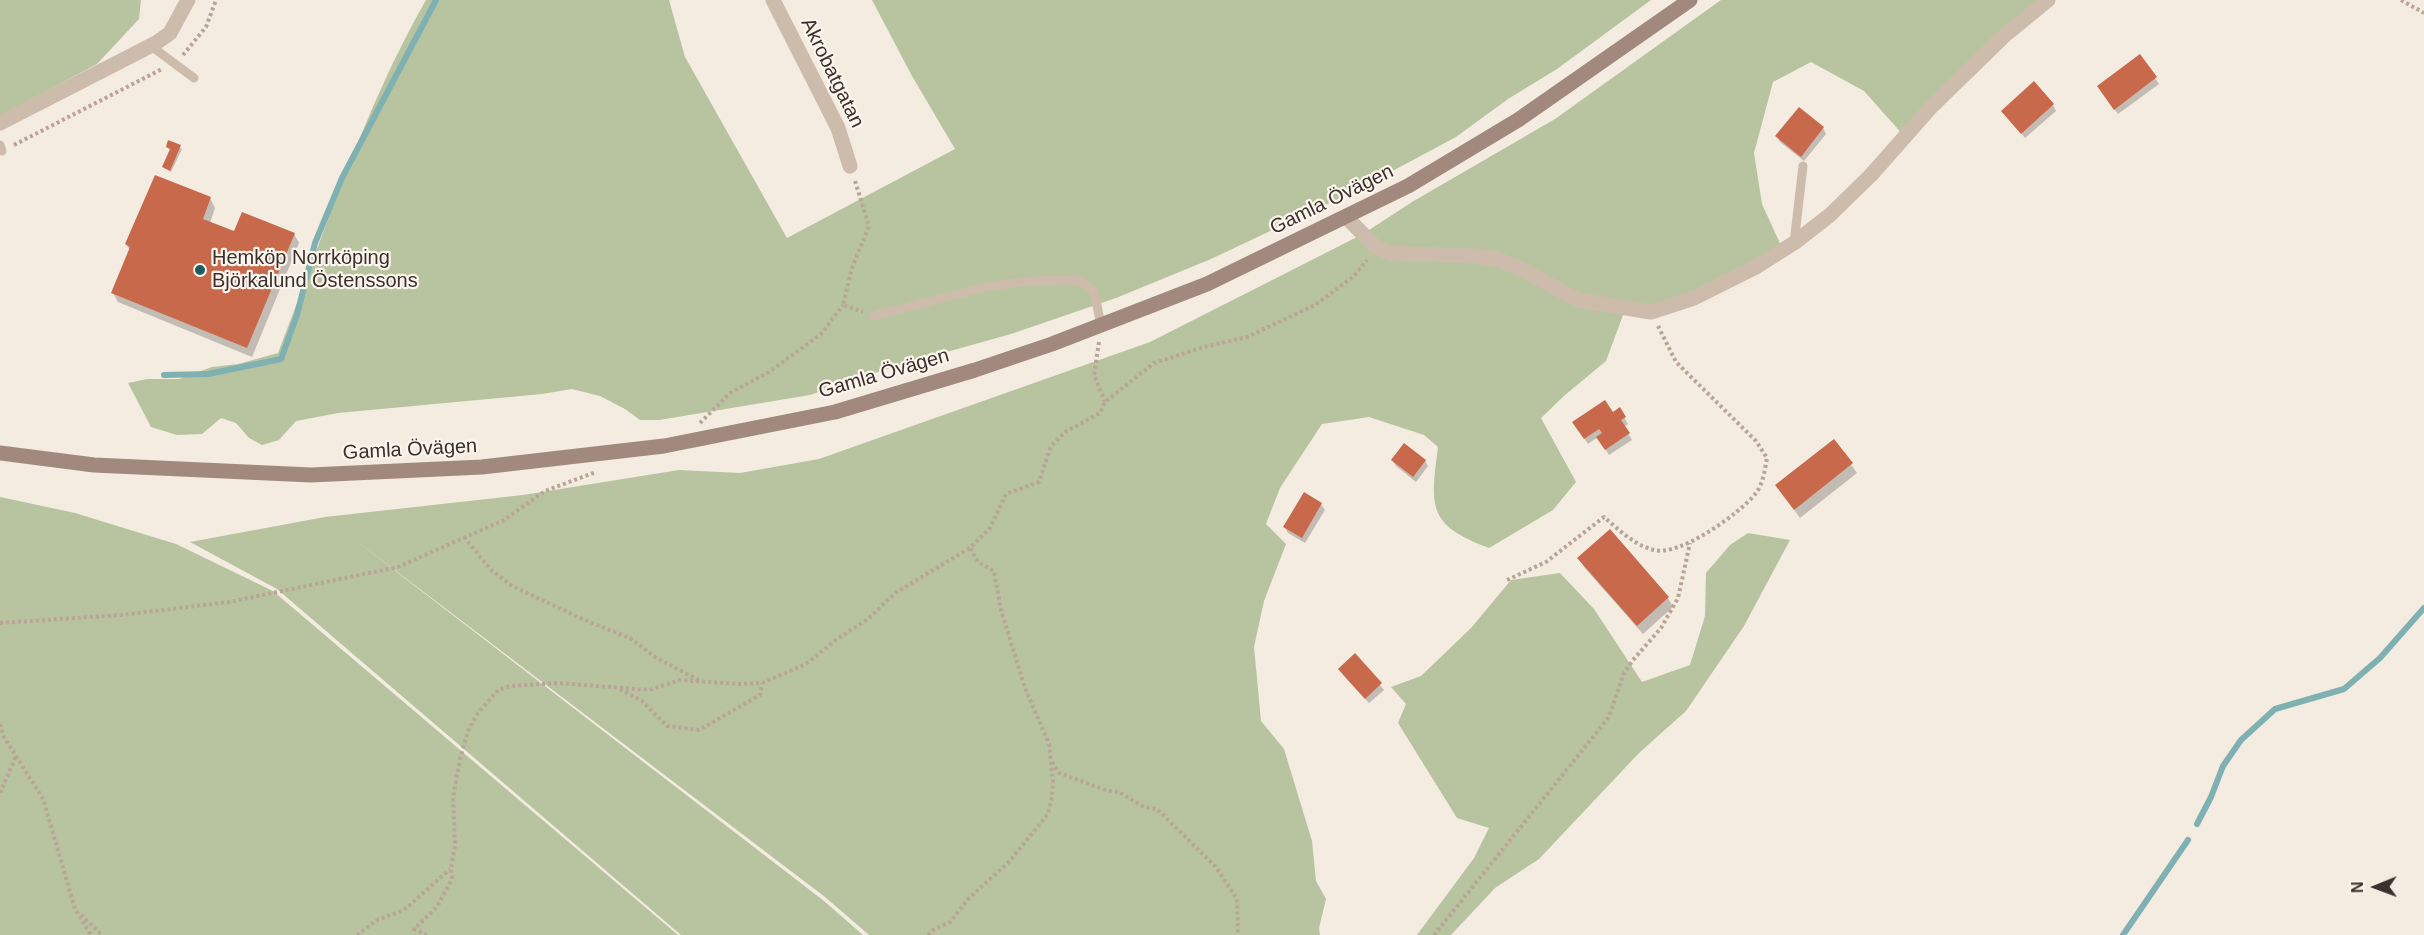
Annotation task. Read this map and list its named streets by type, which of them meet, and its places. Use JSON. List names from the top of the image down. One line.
{"streets":{"main road":["Gamla Övägen"],"street":["Akrobatgatan"]},"places":["Hemköp Norrköping Björkalund Östenssons"],"north":"left"}
